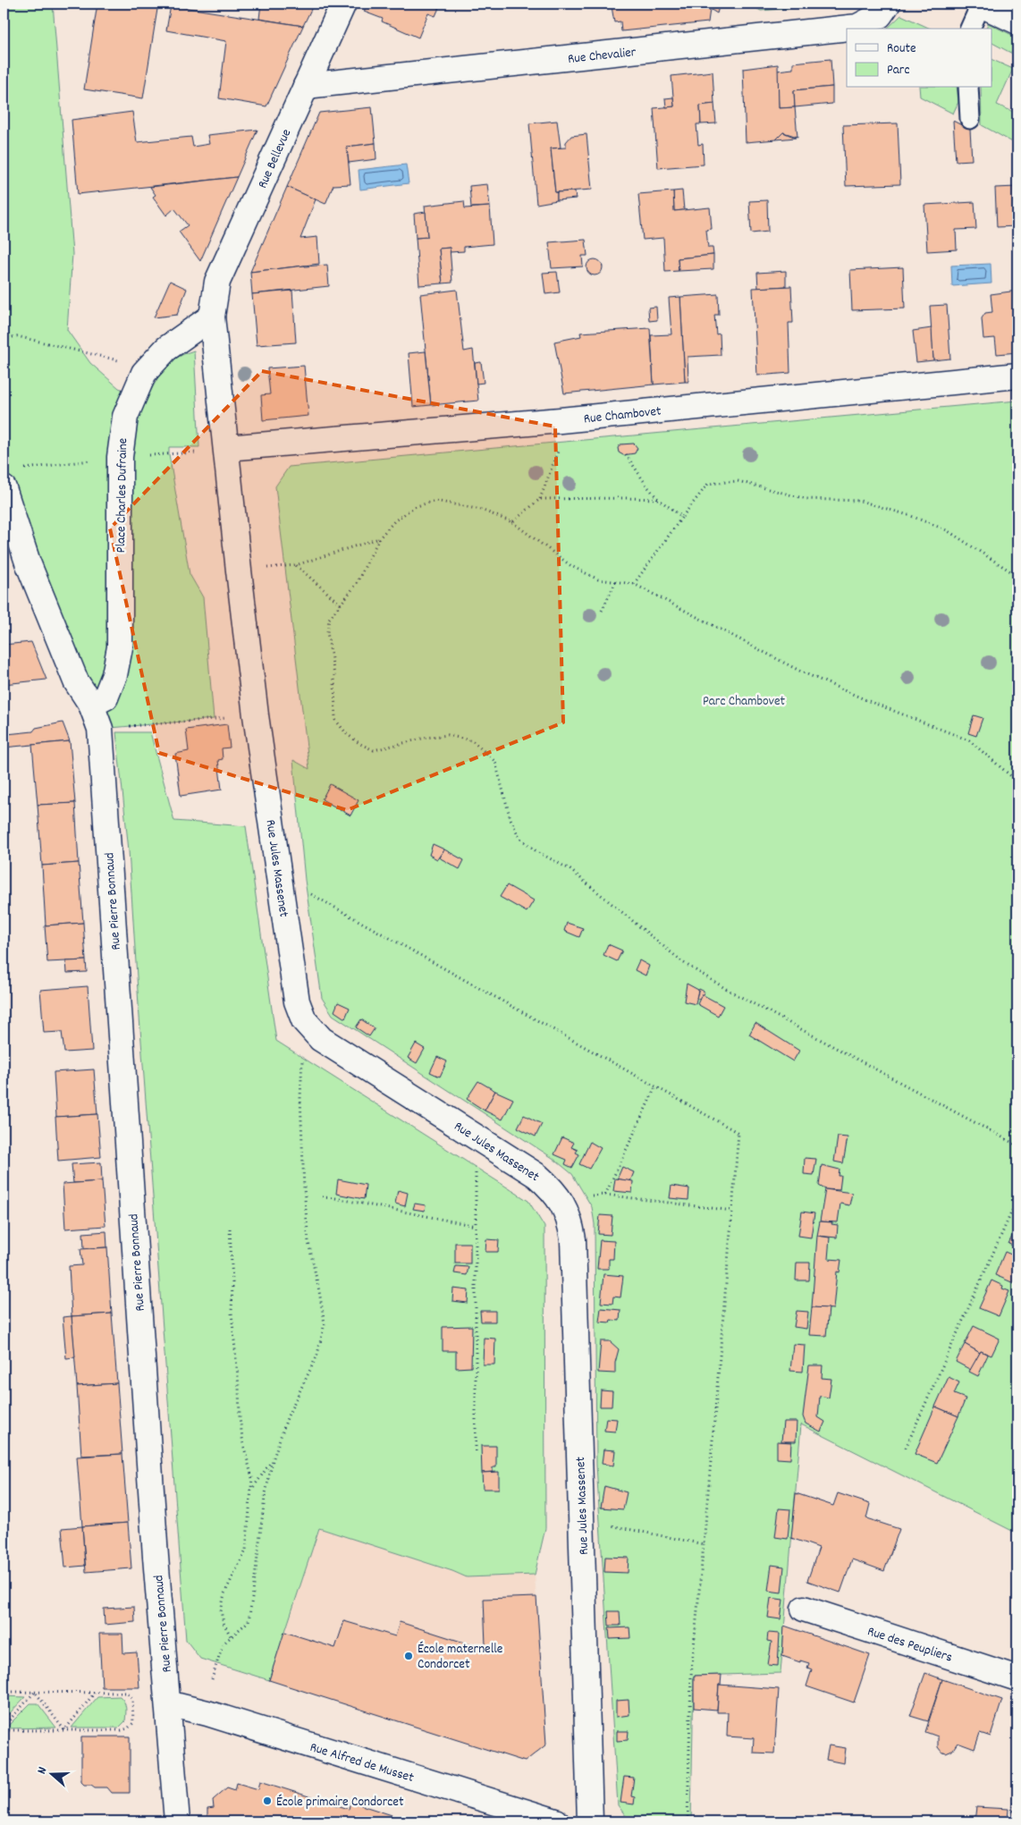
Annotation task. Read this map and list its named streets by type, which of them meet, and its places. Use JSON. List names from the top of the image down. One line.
{"streets":{"street":["Rue Chevalier","Rue Bellevue","Rue Chambovet","Place Charles Dufraine","Rue Jules Massenet","Rue Pierre Bonnaud","Rue des Peupliers","Rue Alfred de Musset"]},"crossings":[["Rue Chevalier","Rue Bellevue"],["Rue Bellevue","Place Charles Dufraine"],["Place Charles Dufraine","Rue Pierre Bonnaud"],["Rue Pierre Bonnaud","Rue Alfred de Musset"]],"parks":["Parc Chambovet"],"places":["École maternelle Condorcet","École primaire Condorcet"],"legend":["Route","Parc"],"north":"left"}
